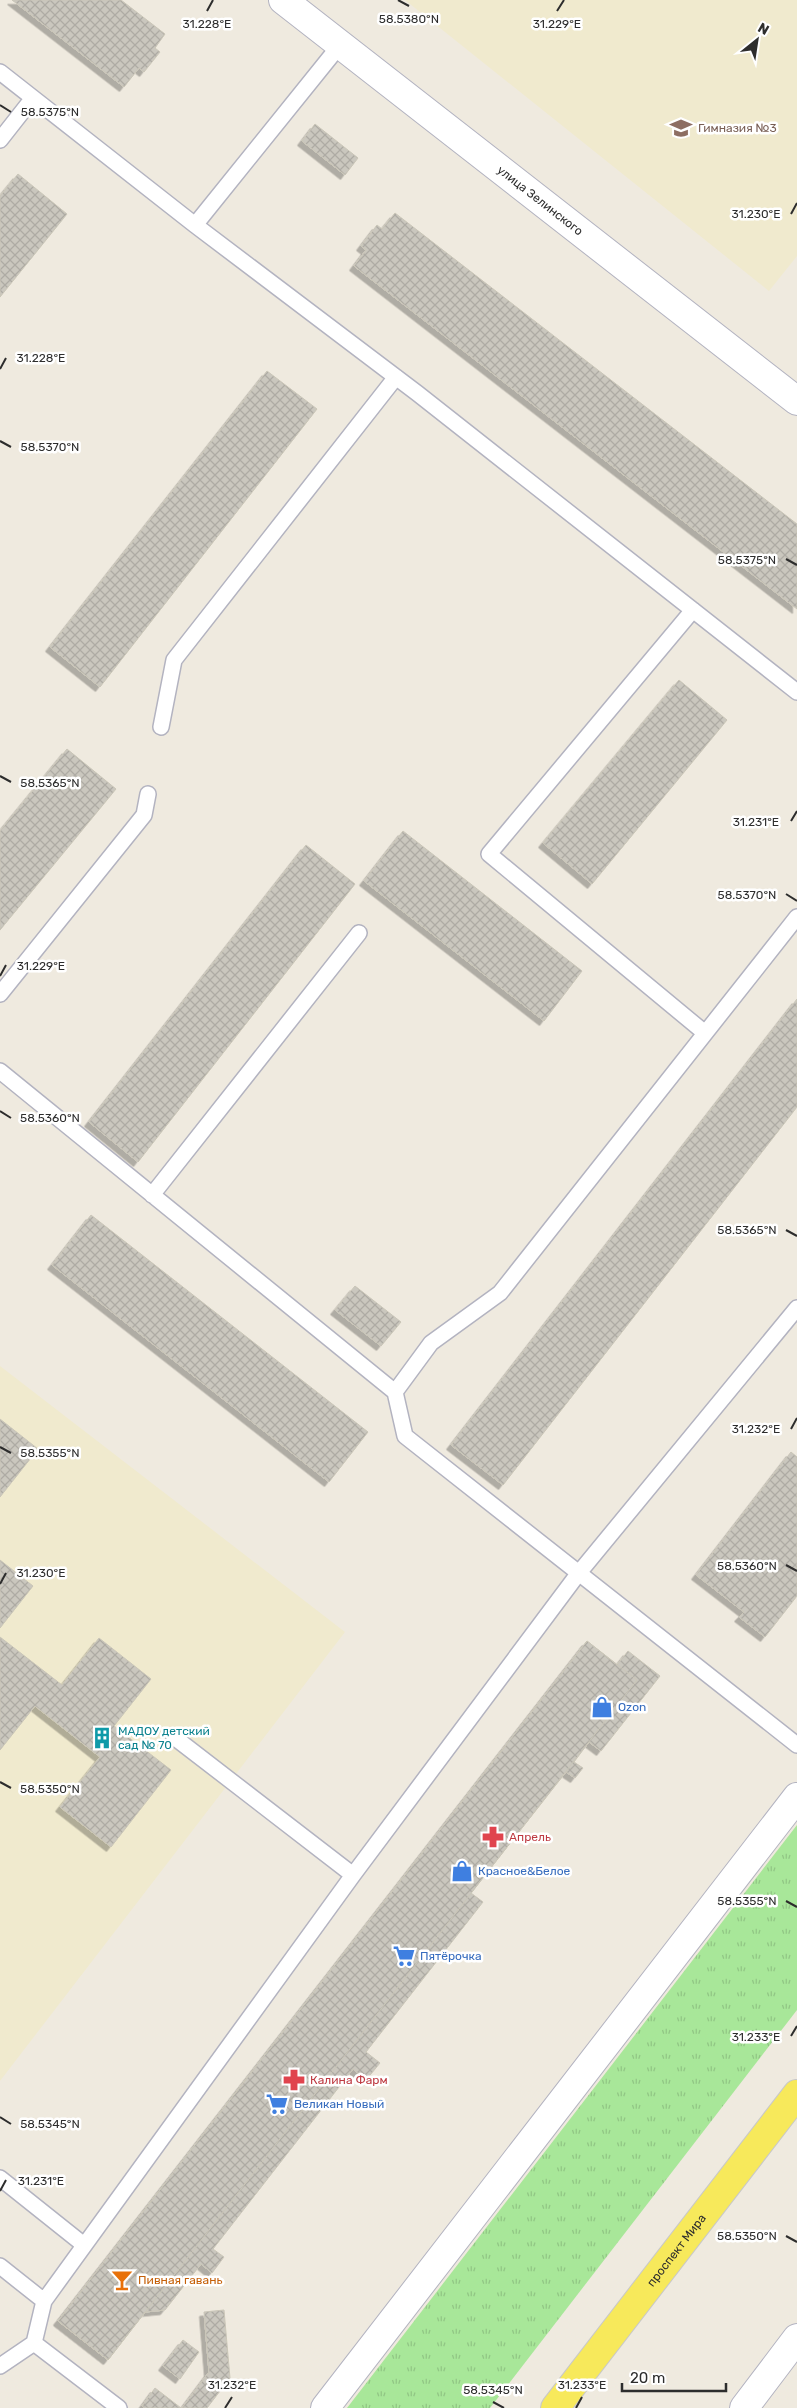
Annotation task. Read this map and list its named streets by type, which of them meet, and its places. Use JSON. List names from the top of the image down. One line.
{"streets":{"main road":["проспект Мира"],"street":["улица Зелинского"]},"places":{"school or university":["Гимназия №3"],"shop":["Ozon","Красное&Белое"],"building":["МАДОУ детский сад № 70"],"pharmacy":["Апрель","Калина Фарм"],"supermarket":["Пятёрочка","Великан Новый"],"bar":["Пивная гавань"]},"scale_bar":"20 m","north":"top right","coordinates":["58.5380°N","31.228°E","31.229°E","58.5375°N","31.230°E","58.5370°N","58.5365°N","31.231°E","58.5360°N","31.232°E","58.5355°N","58.5350°N","31.233°E","58.5345°N"]}
